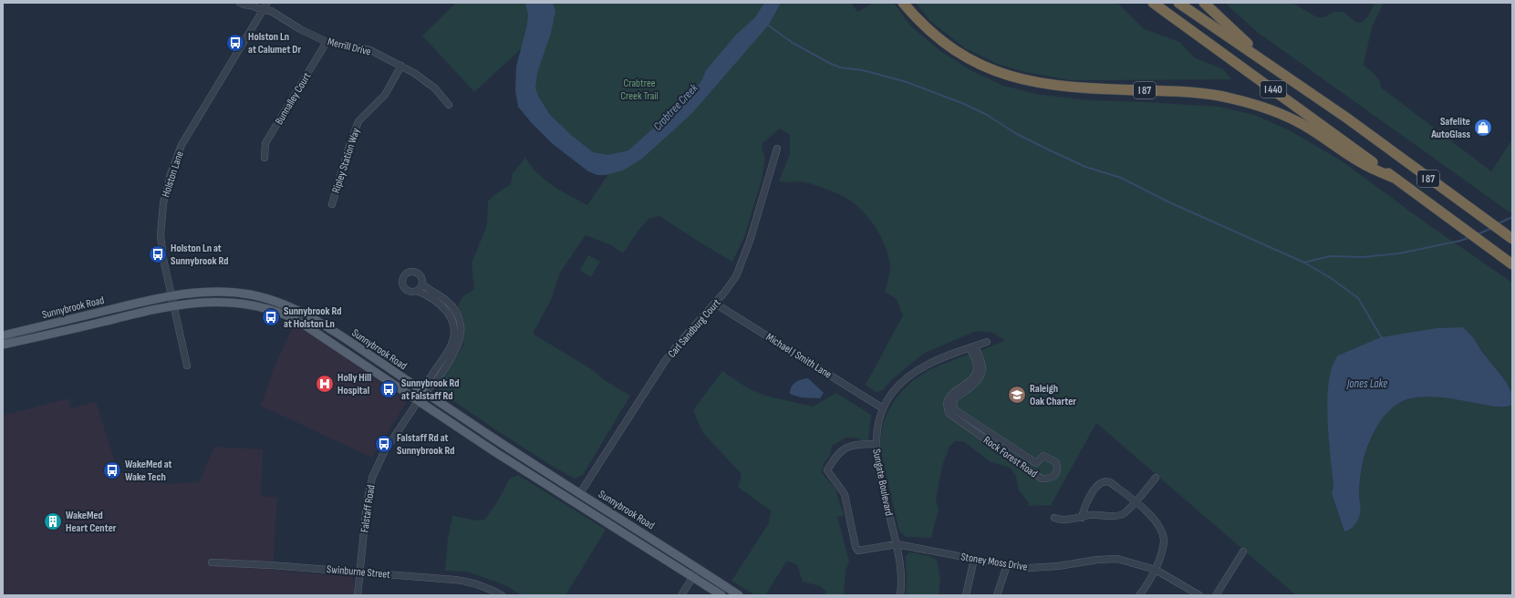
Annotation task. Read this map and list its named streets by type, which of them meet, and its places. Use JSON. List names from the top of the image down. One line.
{"streets":{"highway":["I 440","I 87"],"main road":["Sunnybrook Road"],"street":["Merrill Drive","Bunnalley Court","Ripley Station Way","Holston Lane","Carl Sandburg Court","Michael J Smith Lane","Rock Forest Road","Sungate Boulevard","Falstaff Road","Stoney Moss Drive","Swinburne Street"]},"crossings":[["Merrill Drive","Bunnalley Court"],["Merrill Drive","Ripley Station Way"],["Merrill Drive","Holston Lane"],["I 440","I 87"],["Holston Lane","Sunnybrook Road"],["Sunnybrook Road","Carl Sandburg Court"],["Sunnybrook Road","Falstaff Road"],["Carl Sandburg Court","Michael J Smith Lane"],["Michael J Smith Lane","Sungate Boulevard"],["Rock Forest Road","Sungate Boulevard"],["Sungate Boulevard","Stoney Moss Drive"],["Falstaff Road","Swinburne Street"]],"water":["Crabtree Creek","Jones Lake"],"parks":["Crabtree Creek Trail"],"places":{"bus stop":["Holston Ln at Calumet Dr","Holston Ln at Sunnybrook Rd","Sunnybrook Rd at Holston Ln","Sunnybrook Rd at Falstaff Rd","Falstaff Rd at Sunnybrook Rd","WakeMed at Wake Tech"],"shop":["Safelite AutoGlass"],"hospital":["Holly Hill Hospital"],"school or university":["Raleigh Oak Charter"],"building":["WakeMed Heart Center"]}}
